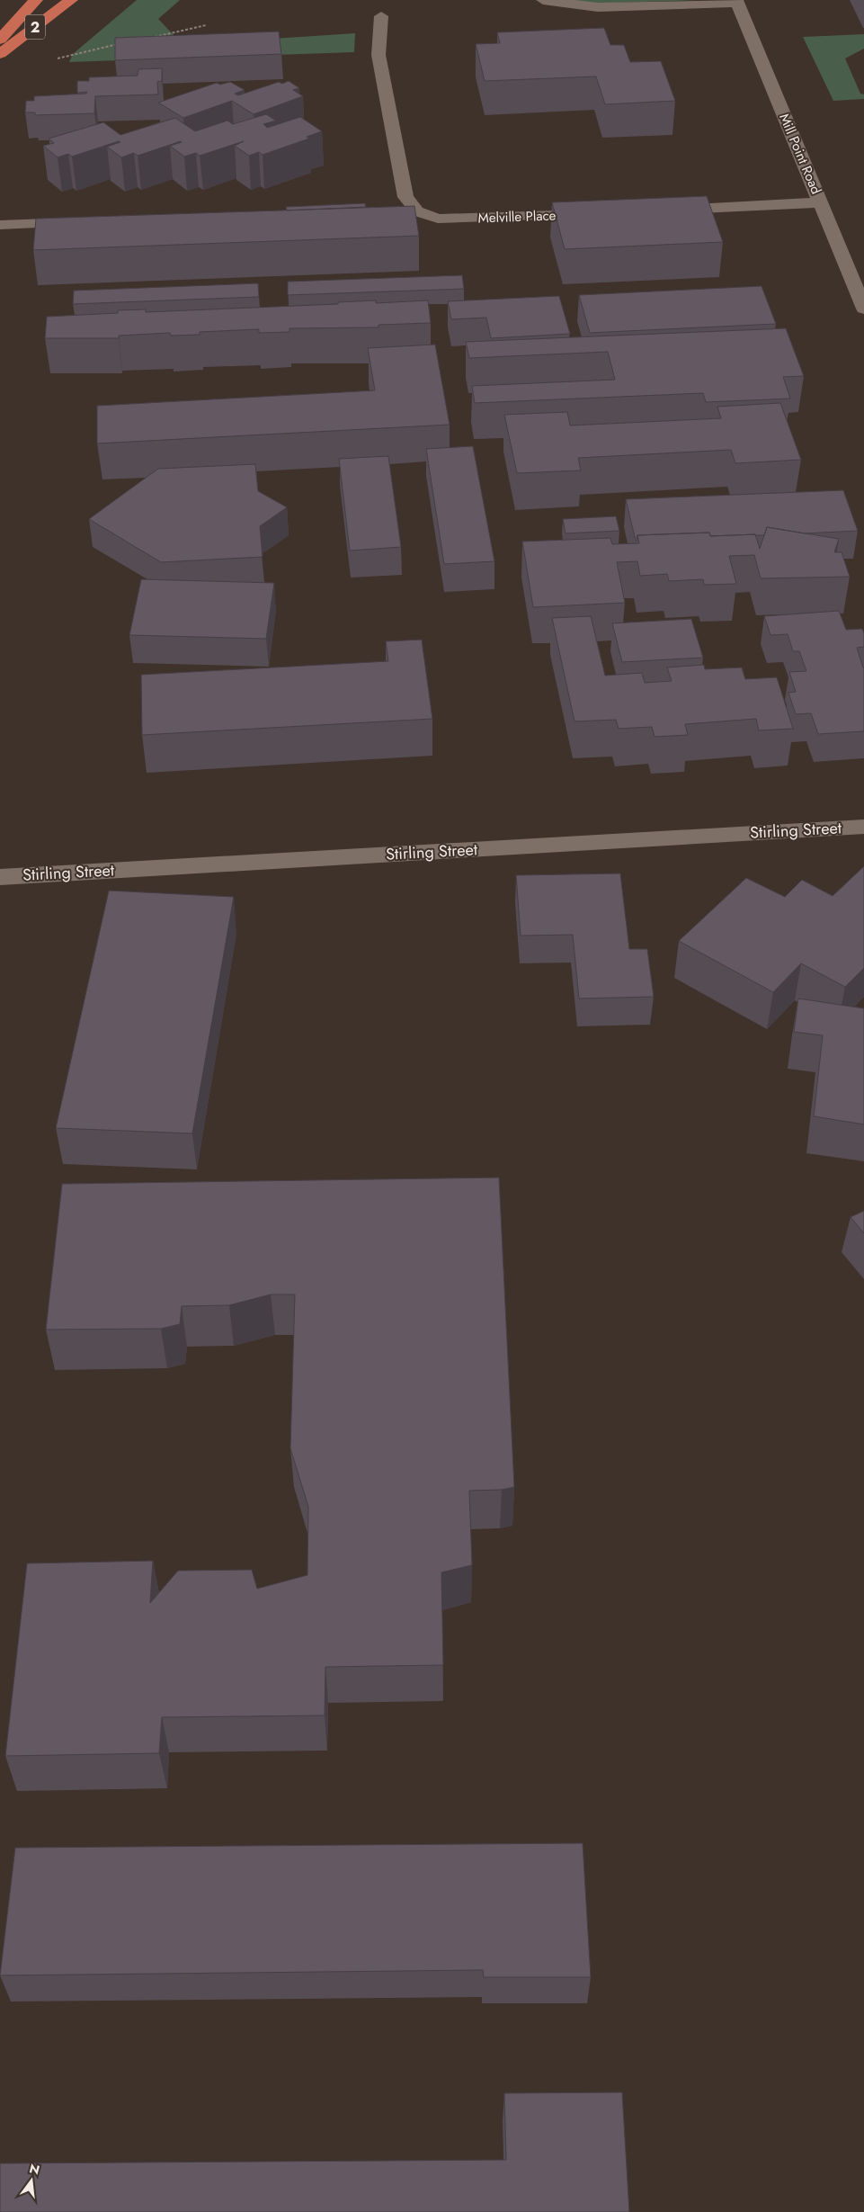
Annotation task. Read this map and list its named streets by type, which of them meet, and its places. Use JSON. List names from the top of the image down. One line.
{"streets":{"highway":["2"],"street":["Mill Point Road","Melville Place","Stirling Street"]},"north":"top"}
